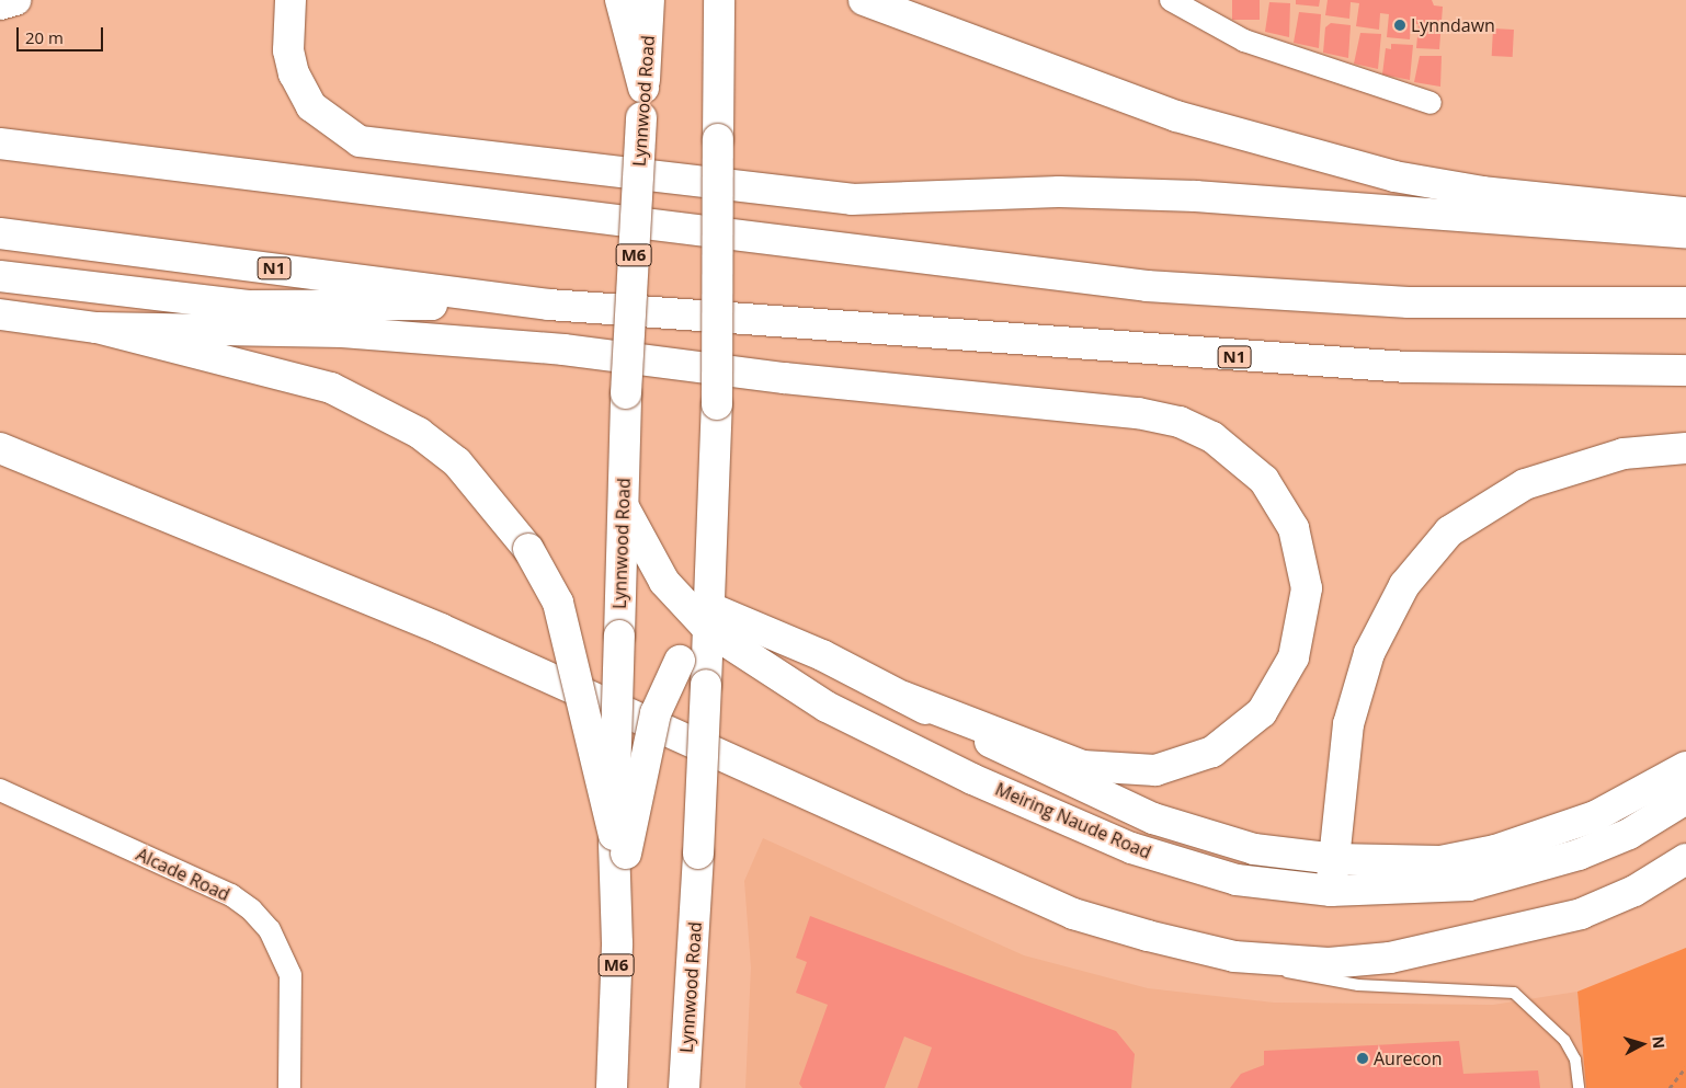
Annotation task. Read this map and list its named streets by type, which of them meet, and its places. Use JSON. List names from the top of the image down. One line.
{"streets":{"main road":["Lynnwood Road","M6","N1","Meiring Naude Road"],"street":["Alcade Road"]},"crossings":[["Lynnwood Road","Meiring Naude Road"]],"places":["Lynndawn","Aurecon"],"scale_bar":"20 m","north":"right"}
